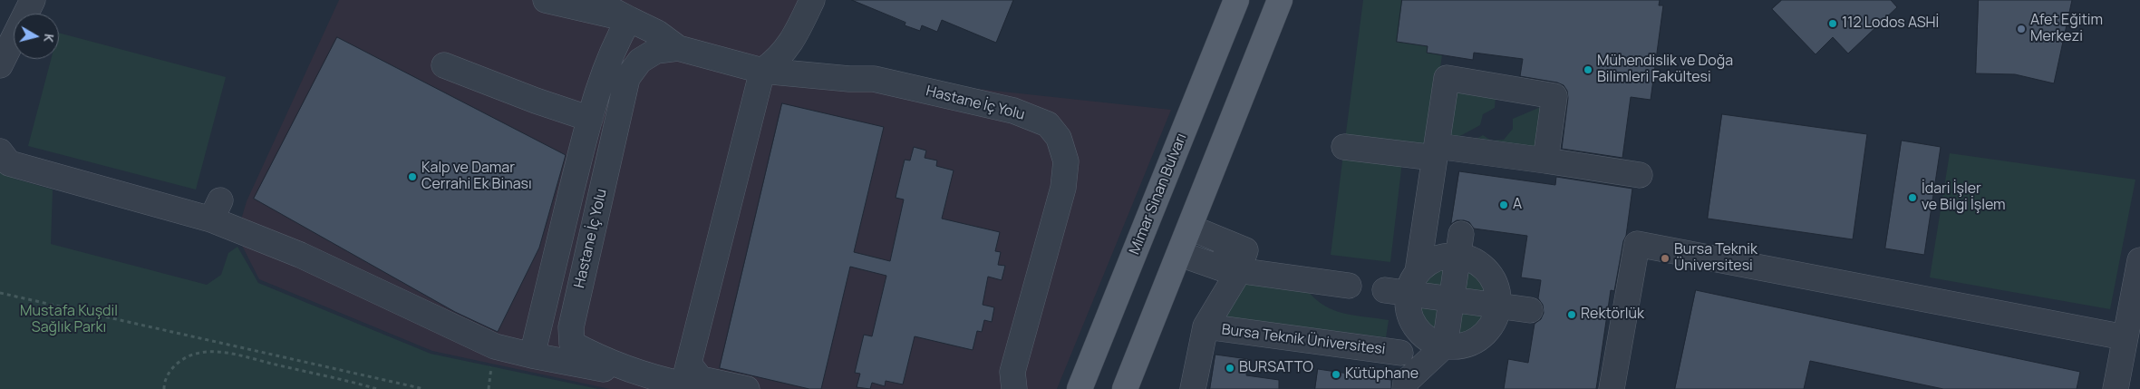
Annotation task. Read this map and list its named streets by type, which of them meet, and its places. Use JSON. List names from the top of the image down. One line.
{"streets":{"main road":["Mimar Sinan Bulvarı"],"street":["Hastane İç Yolu","Bursa Teknik Üniversitesi"]},"parks":["Mustafa Kuşdil Sağlık Parkı"],"places":["112 Lodos ASHİ","Afet Eğitim Merkezi","Mühendislik ve Doğa Bilimleri Fakültesi","Kalp ve Damar Cerrahi Ek Binası","İdari İşler ve Bilgi İşlem","A","Bursa Teknik Üniversitesi","Rektörlük","BURSATTO","Kütüphane"],"north":"right"}
